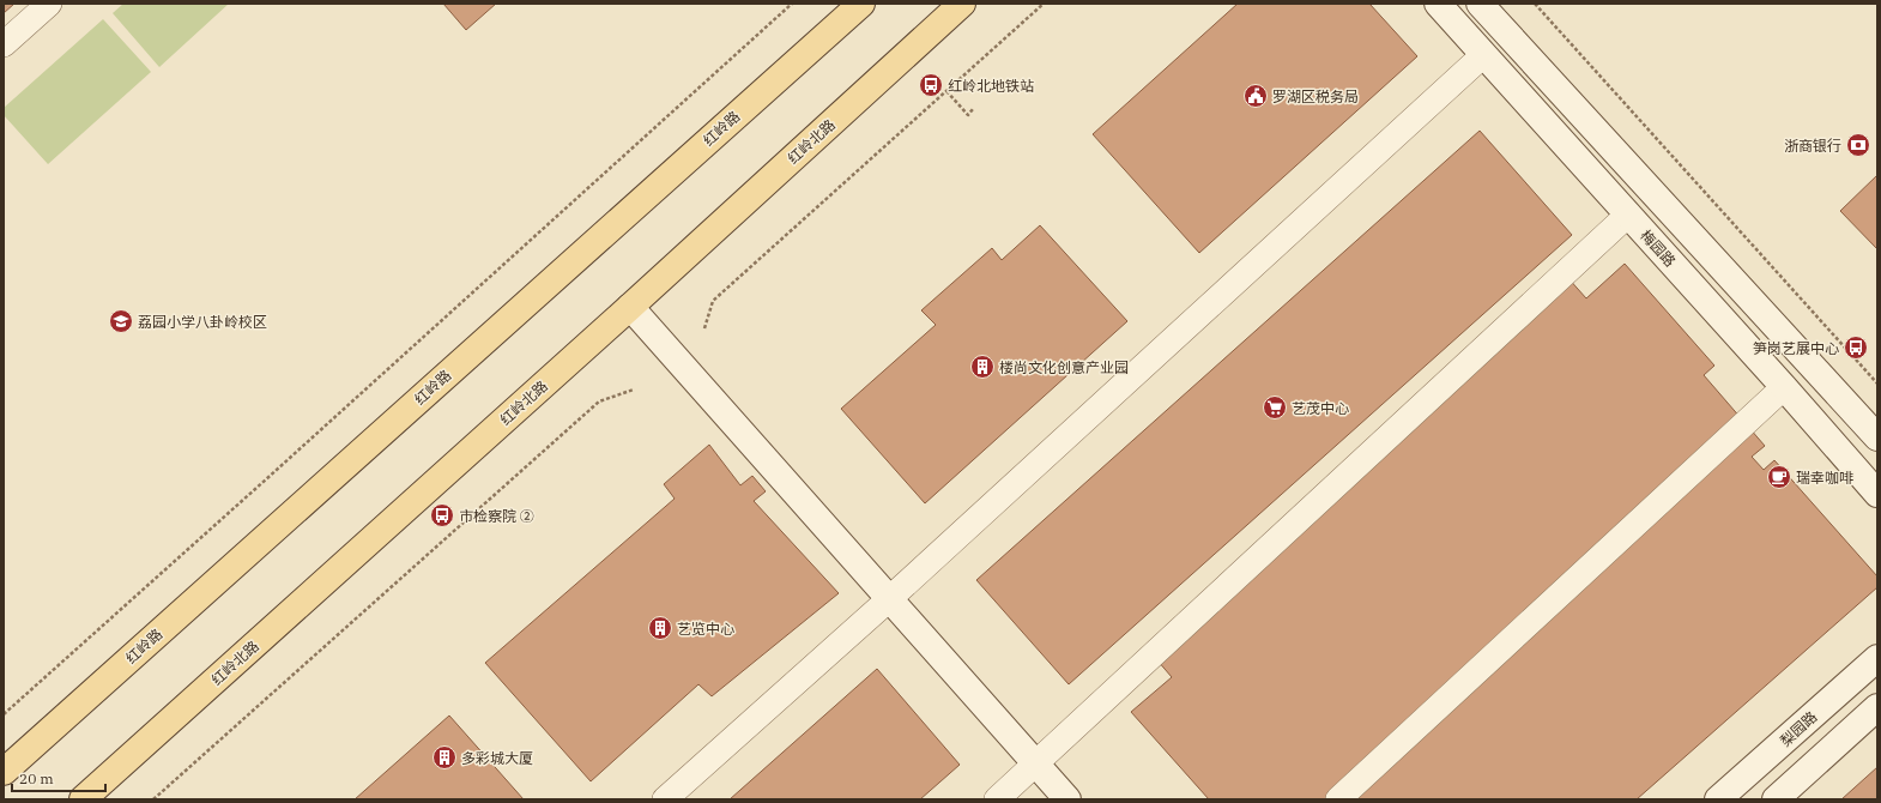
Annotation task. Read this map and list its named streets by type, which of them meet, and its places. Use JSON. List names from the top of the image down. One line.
{"streets":{"main road":["红岭路","红岭北路","梅园路","梨园路"]},"places":{"bus stop":["红岭北地铁站","笋岗艺展中心","市检察院 ②"],"public building":["罗湖区税务局"],"bank":["浙商银行"],"school or university":["荔园小学八卦岭校区"],"building":["楼尚文化创意产业园","艺览中心","多彩城大厦"],"supermarket":["艺茂中心"],"cafe":["瑞幸咖啡"]},"scale_bar":"20 m"}
